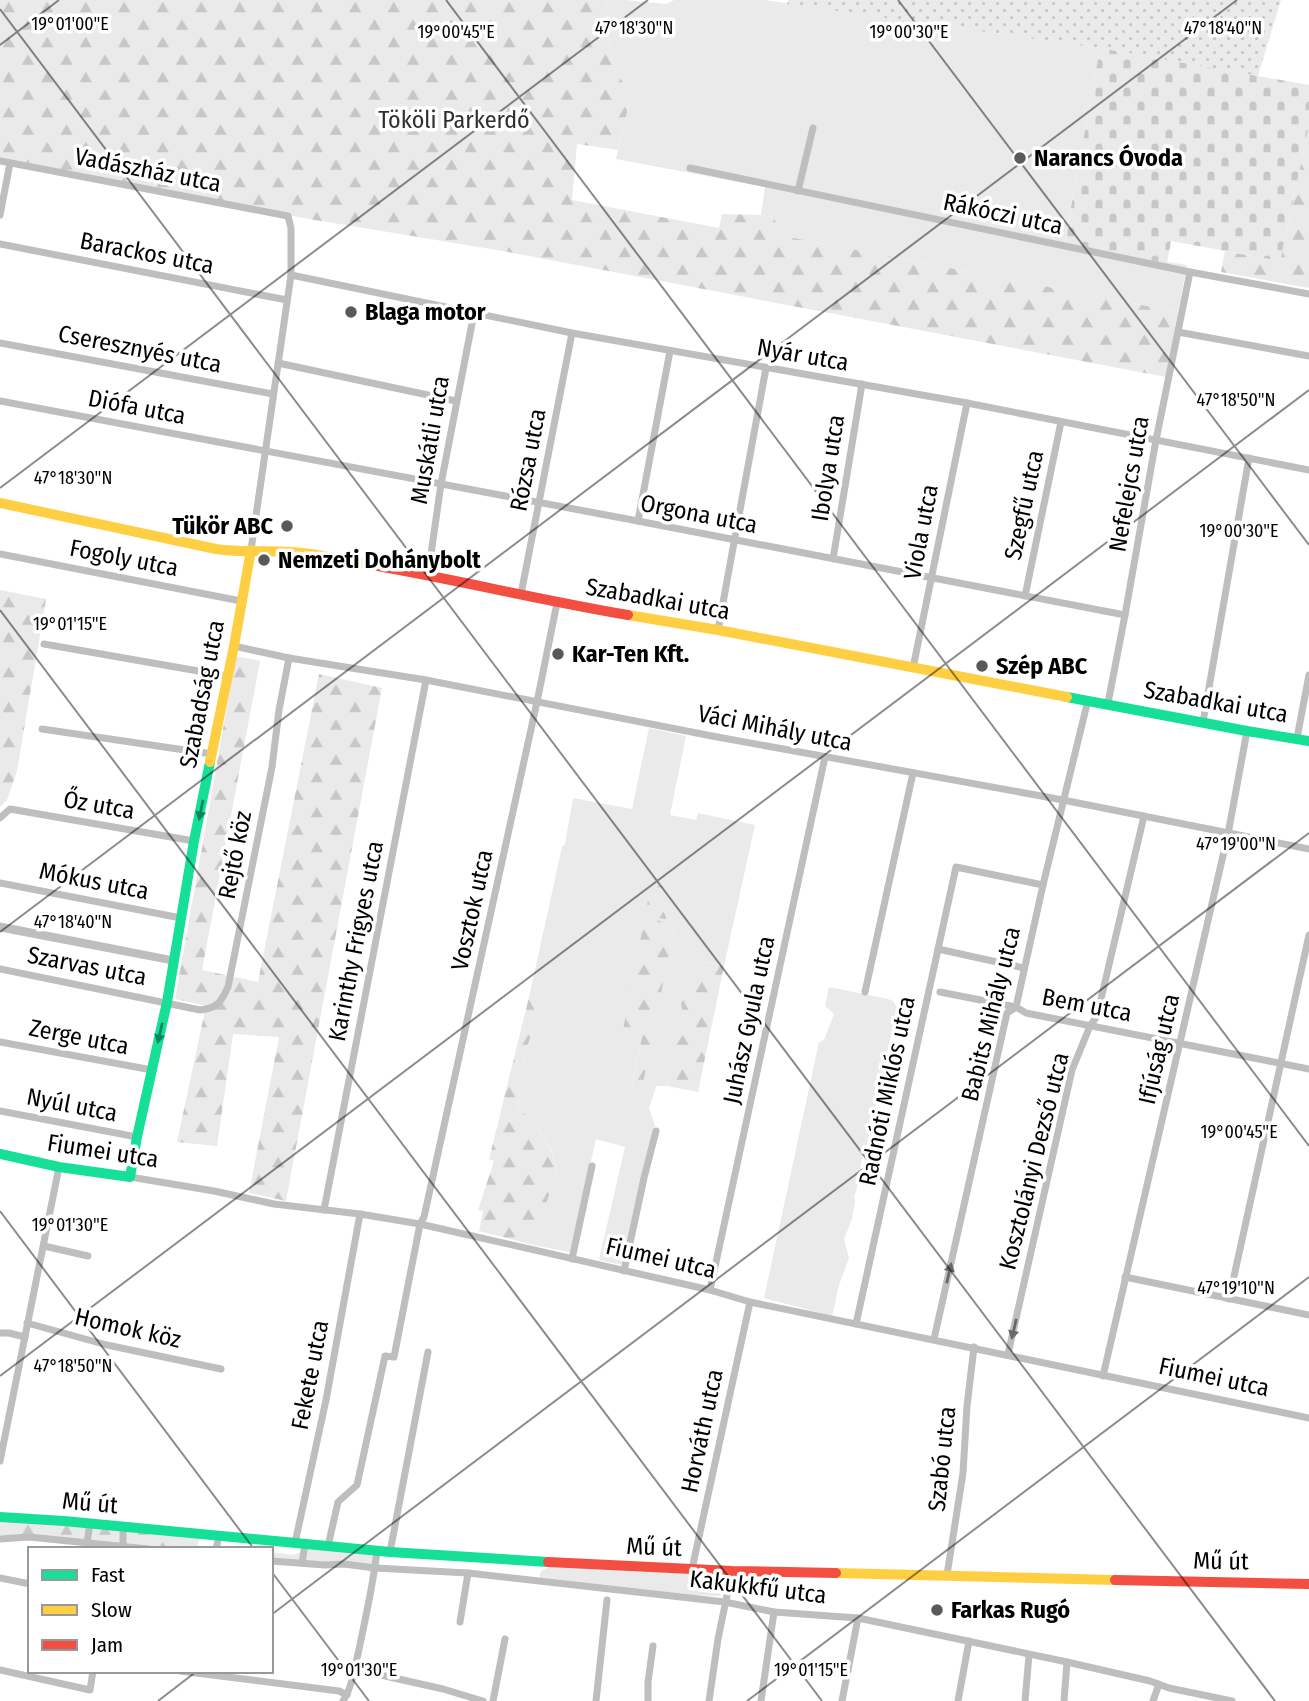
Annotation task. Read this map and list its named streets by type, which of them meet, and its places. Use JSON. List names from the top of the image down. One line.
{"streets":{"street":["Vadászház utca","Rákóczi utca","Barackos utca","Cseresznyés utca","Nyár utca","Diófa utca","Muskátli utca","Rózsa utca","Ibolya utca","Nefelejcs utca","Szegfű utca","Orgona utca","Viola utca","Fogoly utca","Szabadkai utca","Szabadság utca","Váci Mihály utca","Őz utca","Rejtő köz","Mókus utca","Vosztok utca","Karinthy Frigyes utca","Szarvas utca","Bem utca","Babits Mihály utca","Juhász Gyula utca","Zerge utca","Ifjúság utca","Radnóti Miklós utca","Nyúl utca","Fiumei utca","Kosztolányi Dezső utca","Homok köz","Fekete utca","Horváth utca","Szabó utca","Mű út","Kakukkfű utca"]},"crossings":[["Vadászház utca","Szabadság utca"],["Rákóczi utca","Nefelejcs utca"],["Barackos utca","Szabadság utca"],["Cseresznyés utca","Szabadság utca"],["Nyár utca","Muskátli utca"],["Nyár utca","Rózsa utca"],["Nyár utca","Ibolya utca"],["Nyár utca","Nefelejcs utca"],["Nyár utca","Szegfű utca"],["Nyár utca","Viola utca"],["Nyár utca","Szabadság utca"],["Diófa utca","Orgona utca"],["Diófa utca","Szabadság utca"],["Muskátli utca","Orgona utca"],["Muskátli utca","Szabadkai utca"],["Rózsa utca","Orgona utca"],["Rózsa utca","Szabadkai utca"],["Ibolya utca","Orgona utca"],["Nefelejcs utca","Orgona utca"],["Nefelejcs utca","Szabadkai utca"],["Szegfű utca","Orgona utca"],["Orgona utca","Viola utca"],["Orgona utca","Szabadság utca"],["Viola utca","Szabadkai utca"],["Fogoly utca","Szabadság utca"],["Szabadkai utca","Szabadság utca"],["Szabadkai utca","Vosztok utca"],["Szabadkai utca","Babits Mihály utca"],["Szabadkai utca","Ifjúság utca"],["Szabadság utca","Váci Mihály utca"],["Szabadság utca","Őz utca"],["Szabadság utca","Rejtő köz"],["Szabadság utca","Mókus utca"],["Szabadság utca","Szarvas utca"],["Szabadság utca","Zerge utca"],["Szabadság utca","Nyúl utca"],["Szabadság utca","Fiumei utca"],["Váci Mihály utca","Rejtő köz"],["Váci Mihály utca","Vosztok utca"],["Váci Mihály utca","Karinthy Frigyes utca"],["Váci Mihály utca","Babits Mihály utca"],["Váci Mihály utca","Juhász Gyula utca"],["Váci Mihály utca","Ifjúság utca"],["Váci Mihály utca","Kosztolányi Dezső utca"],["Rejtő köz","Szarvas utca"],["Vosztok utca","Fiumei utca"],["Vosztok utca","Mű út"],["Karinthy Frigyes utca","Fiumei utca"],["Bem utca","Babits Mihály utca"],["Bem utca","Ifjúság utca"],["Bem utca","Kosztolányi Dezső utca"],["Babits Mihály utca","Radnóti Miklós utca"],["Babits Mihály utca","Fiumei utca"],["Juhász Gyula utca","Fiumei utca"],["Ifjúság utca","Fiumei utca"],["Radnóti Miklós utca","Fiumei utca"],["Fiumei utca","Kosztolányi Dezső utca"],["Fiumei utca","Fekete utca"],["Fiumei utca","Horváth utca"],["Fiumei utca","Szabó utca"],["Fekete utca","Mű út"],["Fekete utca","Kakukkfű utca"],["Horváth utca","Mű út"],["Szabó utca","Mű út"]],"one_way":["Babits Mihály utca","Kosztolányi Dezső utca"],"parks":["Tököli Parkerdő"],"places":["Narancs Óvoda","Blaga motor","Tükör ABC","Nemzeti Dohánybolt","Kar-Ten Kft.","Szép ABC","Farkas Rugó"],"legend":["Fast","Slow","Jam"],"coordinates":["19°01'00\"E","47°18'30\"N","47°18'40\"N","19°00'45\"E","19°00'30\"E","47°18'50\"N","19°01'15\"E","47°19'00\"N","19°01'30\"E","47°19'10\"N"]}
